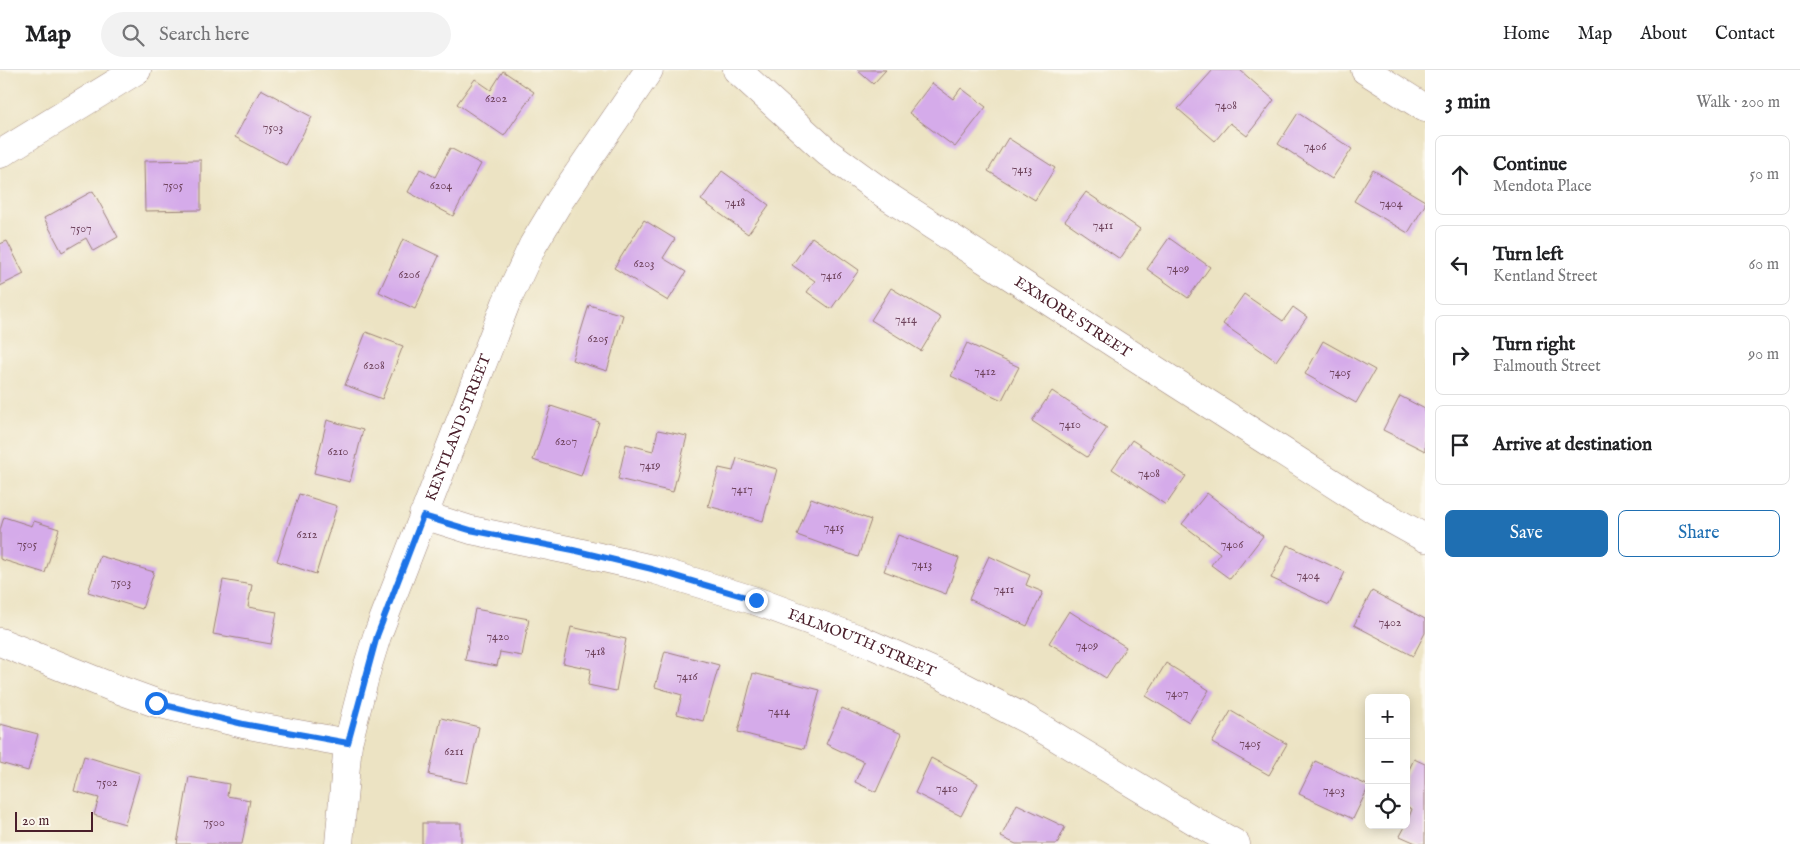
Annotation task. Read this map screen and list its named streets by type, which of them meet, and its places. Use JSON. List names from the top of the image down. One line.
{"streets":{"street":["EXMORE STREET","KENTLAND STREET","FALMOUTH STREET"]},"crossings":[["KENTLAND STREET","FALMOUTH STREET"]],"house_numbers":["6202","7408","7503","7406","7413","7505","6204","7418","7404","7411","7507","6203","7409","6206","7416","7414","6205","6208","7412","7405","7410","6207","6210","7419","7408","7417","7415","6212","7505","7406","7413","7404","7503","7411","7402","7420","7409","7418","7416","7407","7414","7405","6211","7502","7410","7403","7500"],"scale_bar":"20 m","page":{"header":"Map","search":"Search here","nav":["Home","Map","About","Contact"],"heading":["3 min","Walk · 200 m"],"list":[["Continue","Mendota Place","50 m"],["Turn left","Kentland Street","60 m"],["Turn right","Falmouth Street","90 m"],"Arrive at destination"],"buttons":["Save","Share"],"map_buttons":["+","−"],"scale":"20 m"}}
